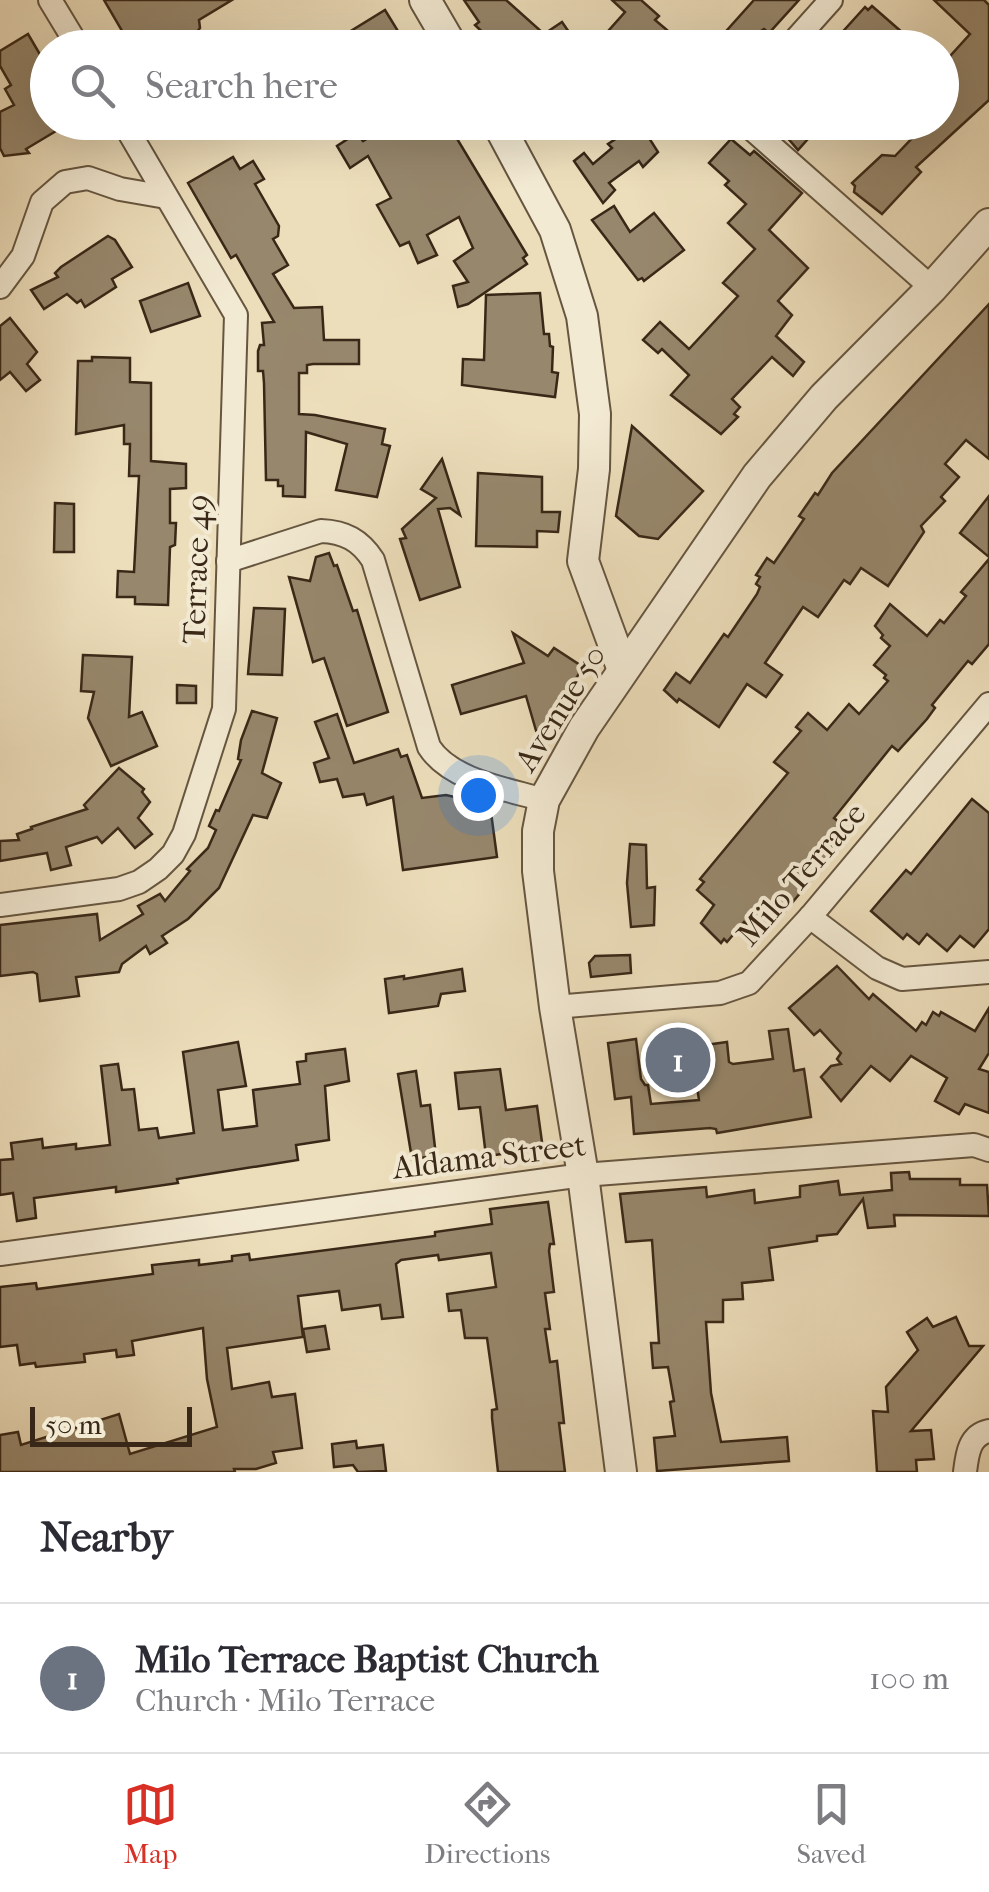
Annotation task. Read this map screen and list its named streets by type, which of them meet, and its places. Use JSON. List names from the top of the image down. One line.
{"streets":{"street":["Terrace 49","Avenue 50","Milo Terrace","Aldama Street"]},"crossings":[["Avenue 50","Milo Terrace"],["Avenue 50","Aldama Street"]],"scale_bar":"50 m","page":{"search":"Search here","pins":"1","scale":"50 m","heading":"Nearby","list":[{"mark":"1","name":"Milo Terrace Baptist Church","note":"Church · Milo Terrace","value":"100 m"}],"nav":["Map","Directions","Saved"]}}
